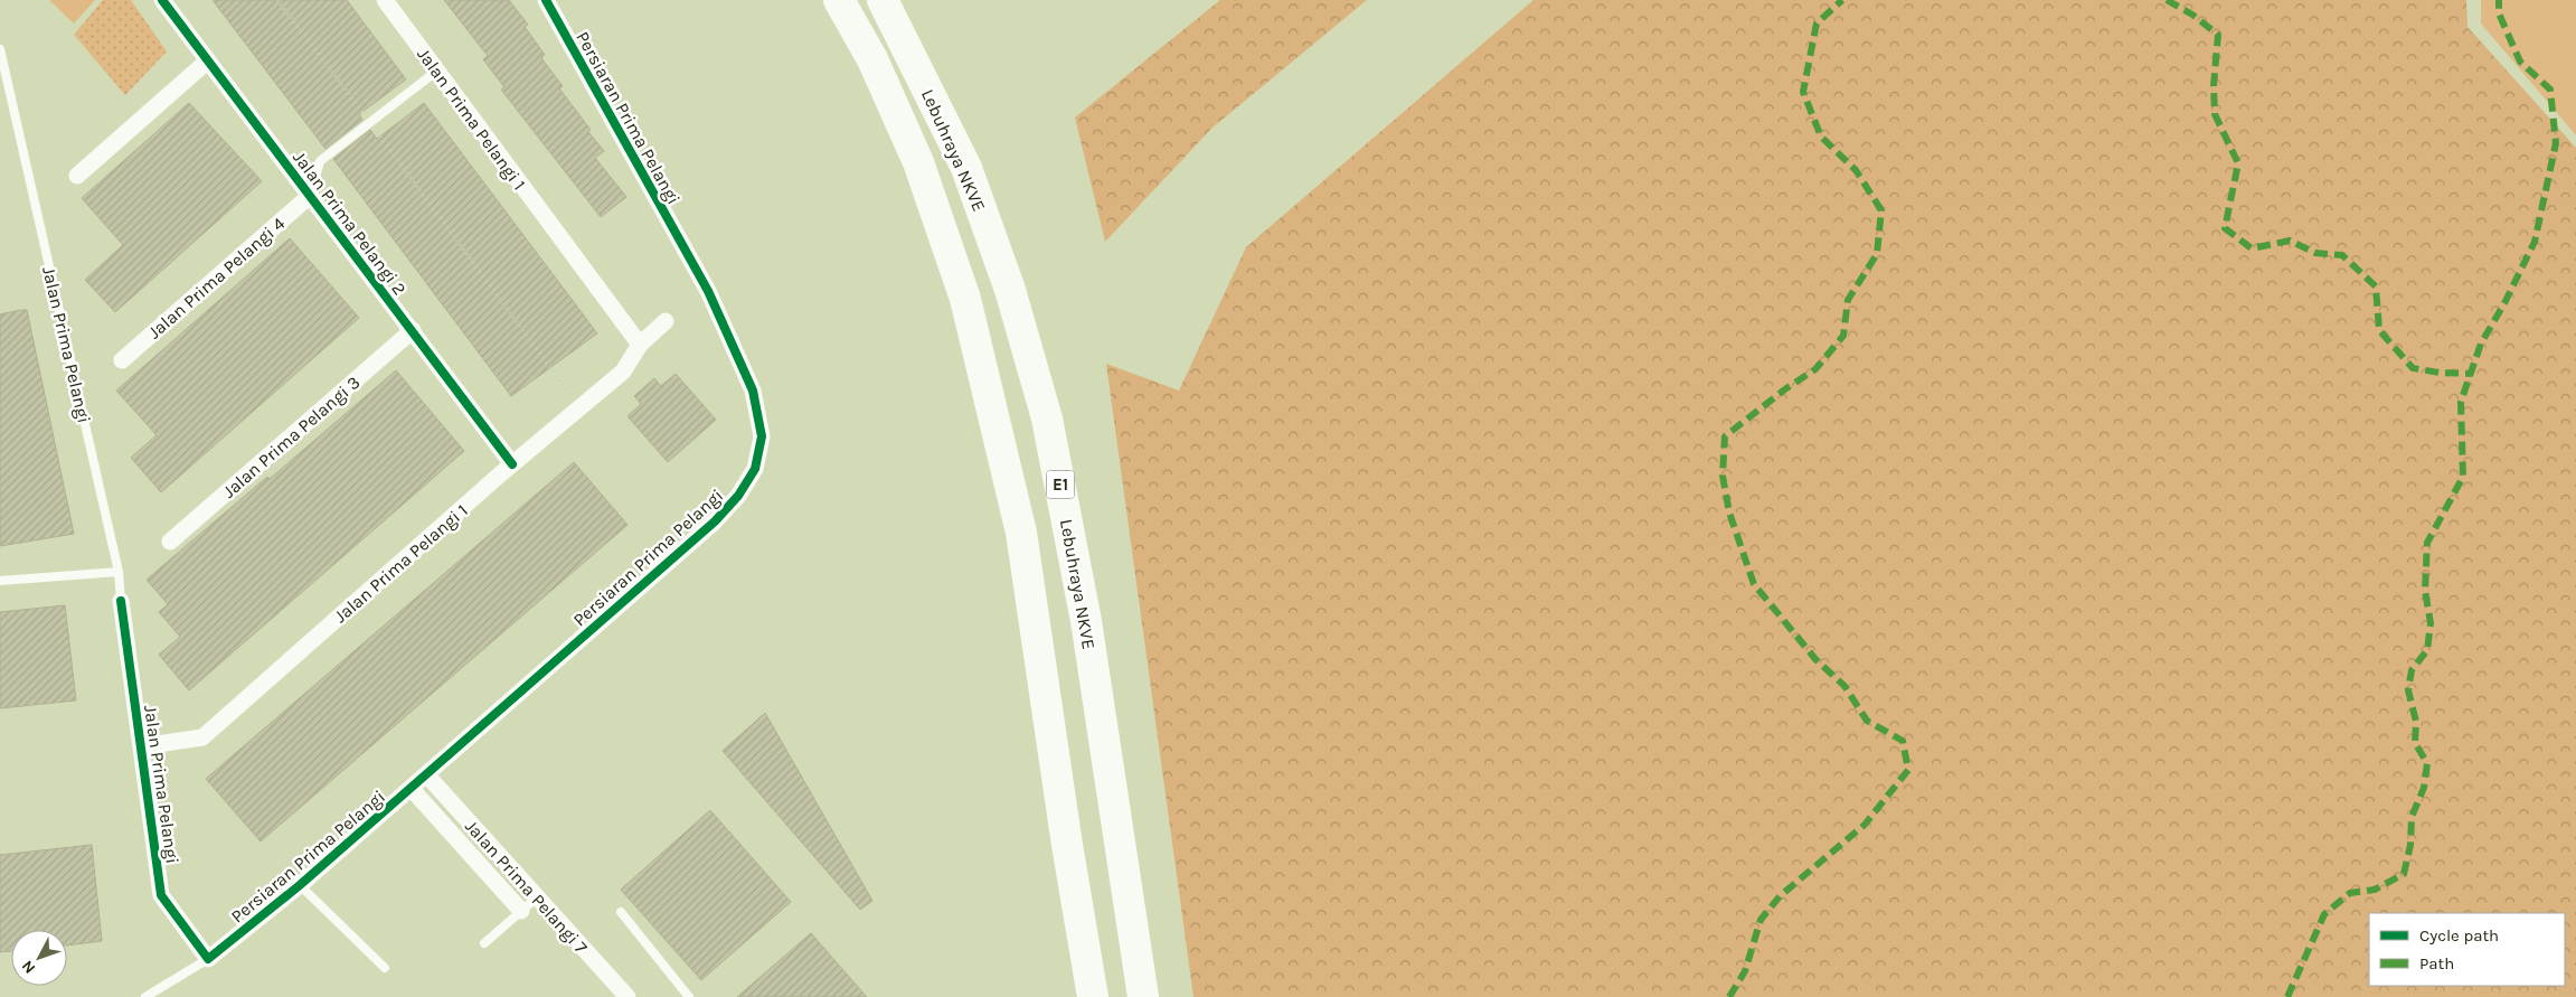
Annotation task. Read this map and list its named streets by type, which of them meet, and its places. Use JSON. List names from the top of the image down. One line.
{"streets":{"highway":["Lebuhraya NKVE","E1"],"street":["Persiaran Prima Pelangi","Jalan Prima Pelangi 1","Jalan Prima Pelangi 2","Jalan Prima Pelangi 4","Jalan Prima Pelangi","Jalan Prima Pelangi 3","Jalan Prima Pelangi 7"]},"crossings":[["Persiaran Prima Pelangi","Jalan Prima Pelangi"],["Persiaran Prima Pelangi","Jalan Prima Pelangi 7"],["Jalan Prima Pelangi 1","Jalan Prima Pelangi 2"],["Jalan Prima Pelangi 1","Jalan Prima Pelangi"],["Jalan Prima Pelangi 2","Jalan Prima Pelangi 4"],["Jalan Prima Pelangi 2","Jalan Prima Pelangi 3"]],"legend":["Cycle path","Path"],"north":"bottom left"}
